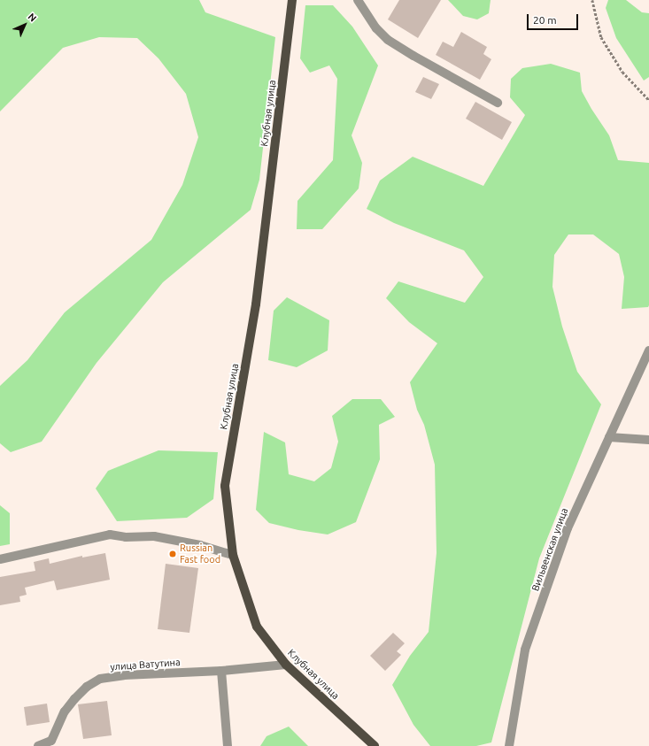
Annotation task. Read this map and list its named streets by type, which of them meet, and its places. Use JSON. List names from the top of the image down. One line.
{"streets":{"main road":["Клубная улица"],"street":["Вильвенская улица","улица Ватутина"]},"crossings":[["Клубная улица","улица Ватутина"]],"places":["Russian Fast food"],"scale_bar":"20 m","north":"top right"}
